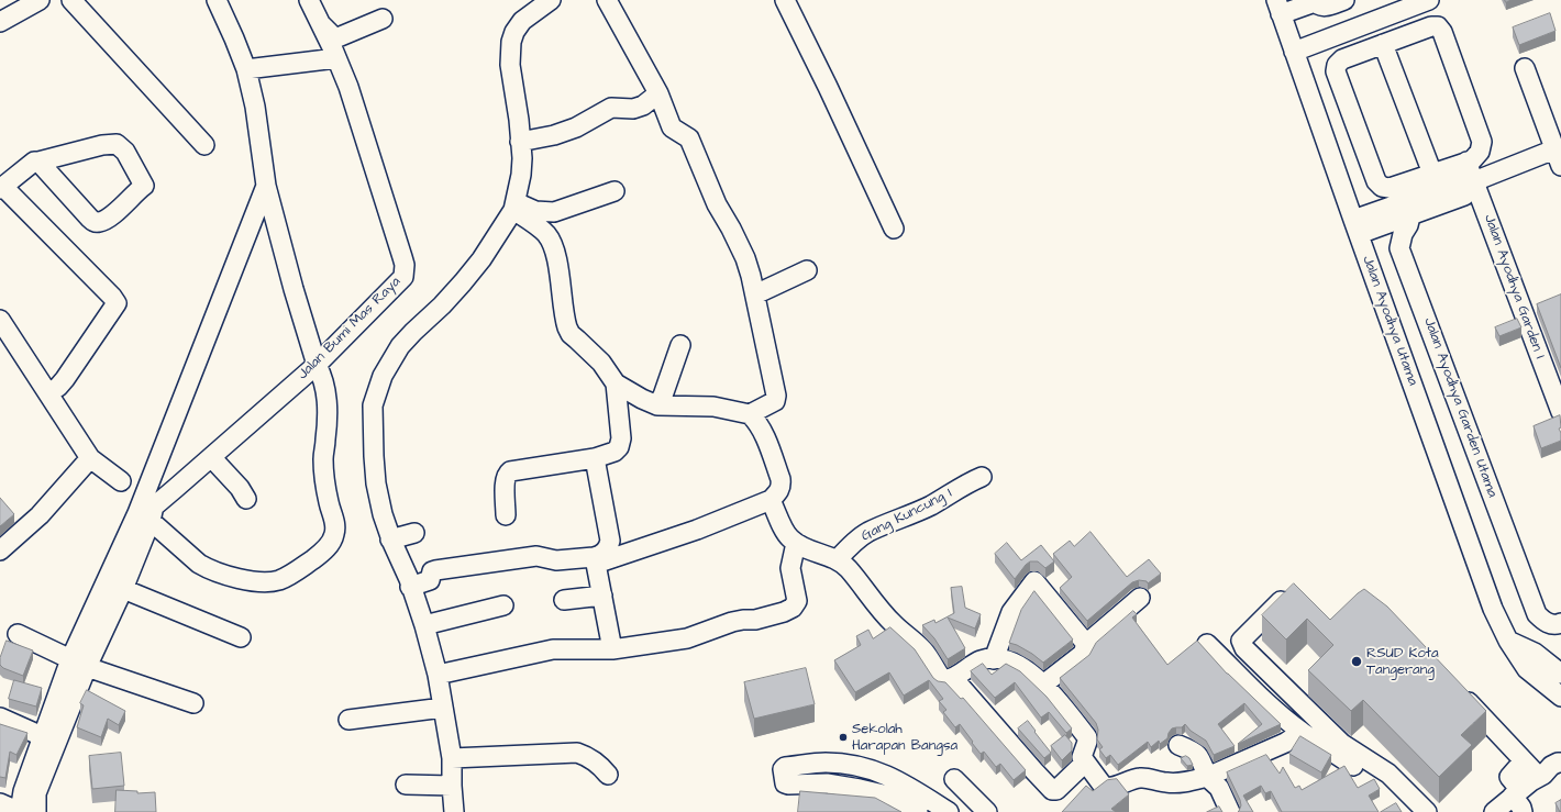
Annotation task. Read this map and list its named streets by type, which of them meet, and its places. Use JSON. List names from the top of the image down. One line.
{"streets":{"street":["Jalan Ayodhya Garden I","Jalan Ayodhya Utama","Jalan Bumi Mas Raya","Jalan Ayodhya Garden Utama","Gang Kuncung I"]},"places":["RSUD Kota Tangerang","Sekolah Harapan Bangsa"]}
